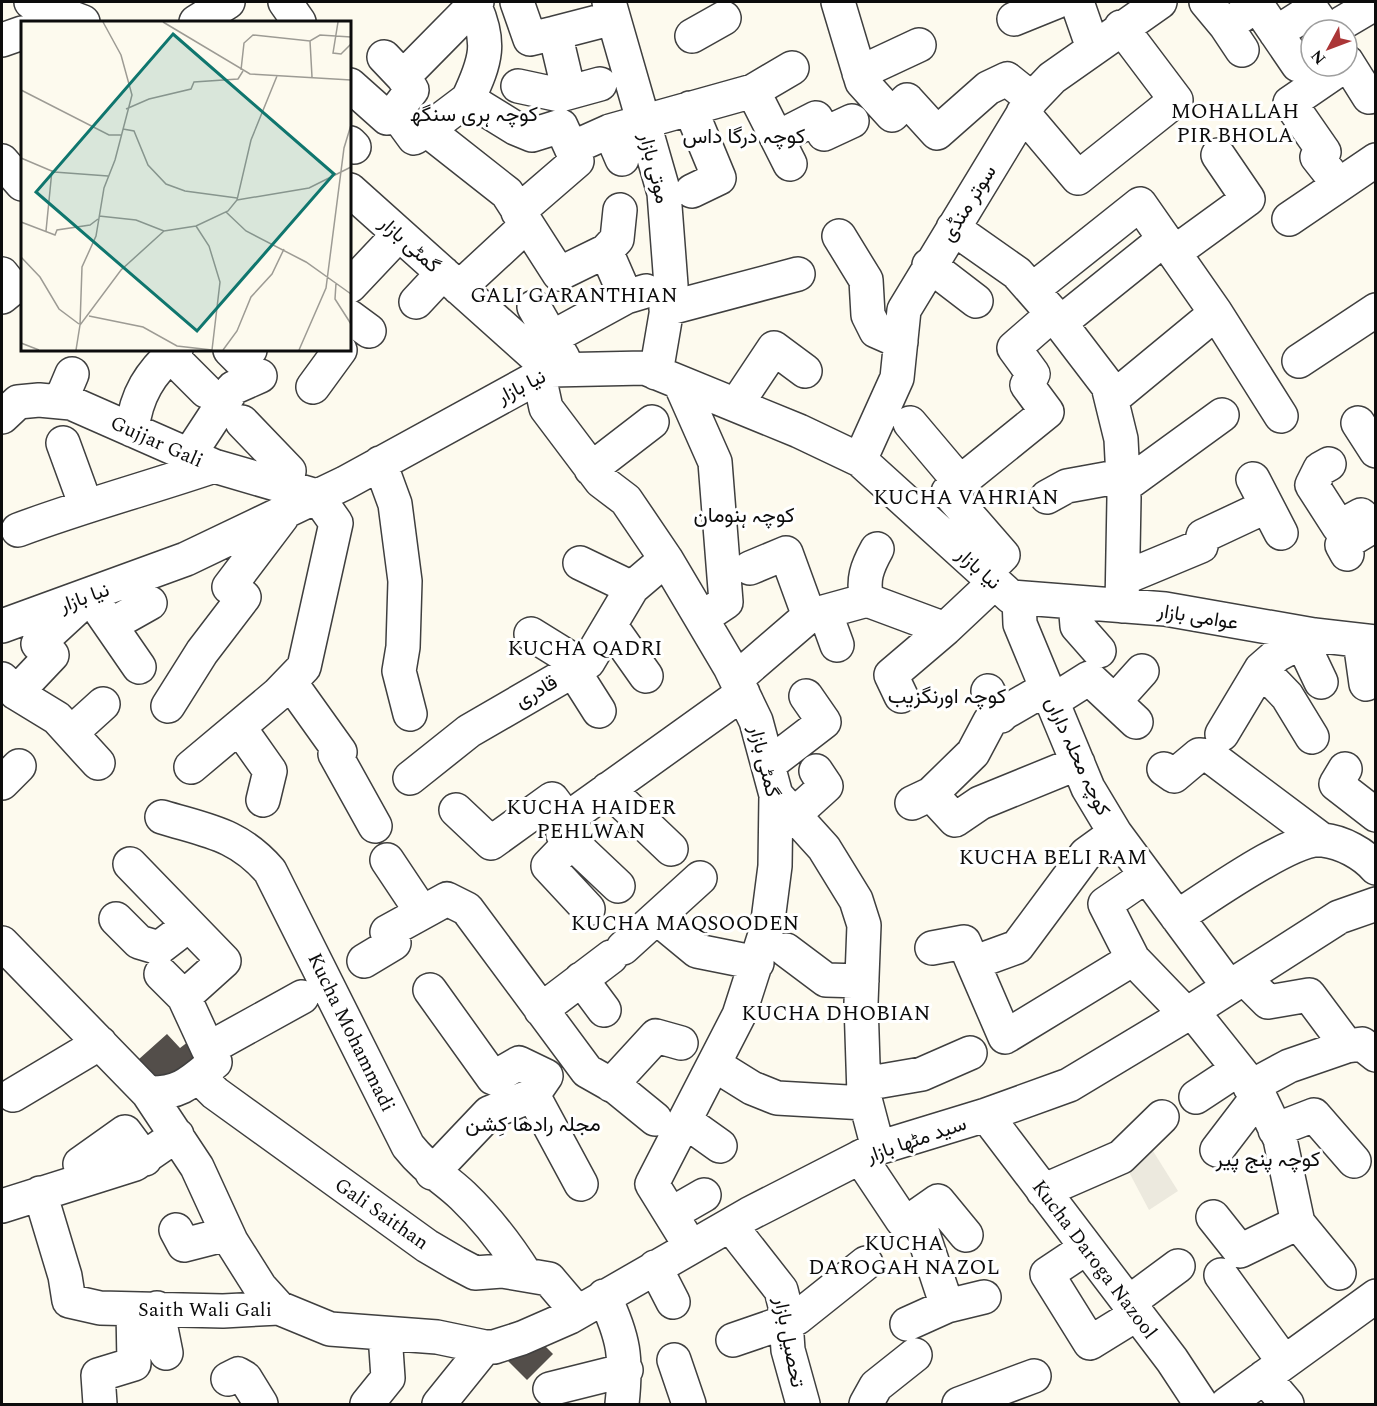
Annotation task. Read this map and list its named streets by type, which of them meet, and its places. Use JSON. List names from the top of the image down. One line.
{"streets":{"street":["موتی بازار","سوتر منڈی","گمٹی بازار","نیا بازار","Gujjar Gali","عوامی بازار","قادری","کوچہ محلہ داراں","Kucha Mohammadi","سید مٹھا بازار","Gali Saithan","Kucha Daroga Nazool","Saith Wali Gali","تحصیل بازار"]},"crossings":[["موتی بازار","نیا بازار"],["سوتر منڈی","نیا بازار"],["گمٹی بازار","نیا بازار"],["گمٹی بازار","قادری"],["گمٹی بازار","سید مٹھا بازار"],["نیا بازار","Gujjar Gali"],["نیا بازار","عوامی بازار"],["نیا بازار","کوچہ محلہ داراں"],["عوامی بازار","کوچہ محلہ داراں"],["کوچہ محلہ داراں","سید مٹھا بازار"],["Kucha Mohammadi","Gali Saithan"],["سید مٹھا بازار","Gali Saithan"],["سید مٹھا بازار","Kucha Daroga Nazool"],["سید مٹھا بازار","Saith Wali Gali"],["سید مٹھا بازار","تحصیل بازار"]],"districts":["MOHALLAH PIR BHOLA","کوچہ ہری سنگھ","کوچہ درگا داس","GALI GARANTHIAN","KUCHA VAHRIAN","کوچہ ہنومان","KUCHA QADRI","کوچہ اورنگزیب","KUCHA HAIDER PEHLWAN","KUCHA BELI RAM","KUCHA MAQSOODEN","KUCHA DHOBIAN","مجلہ رادها كِشن","کوچہ پنج پیر","KUCHA DAROGAH NAZOL"],"north":"bottom left"}
